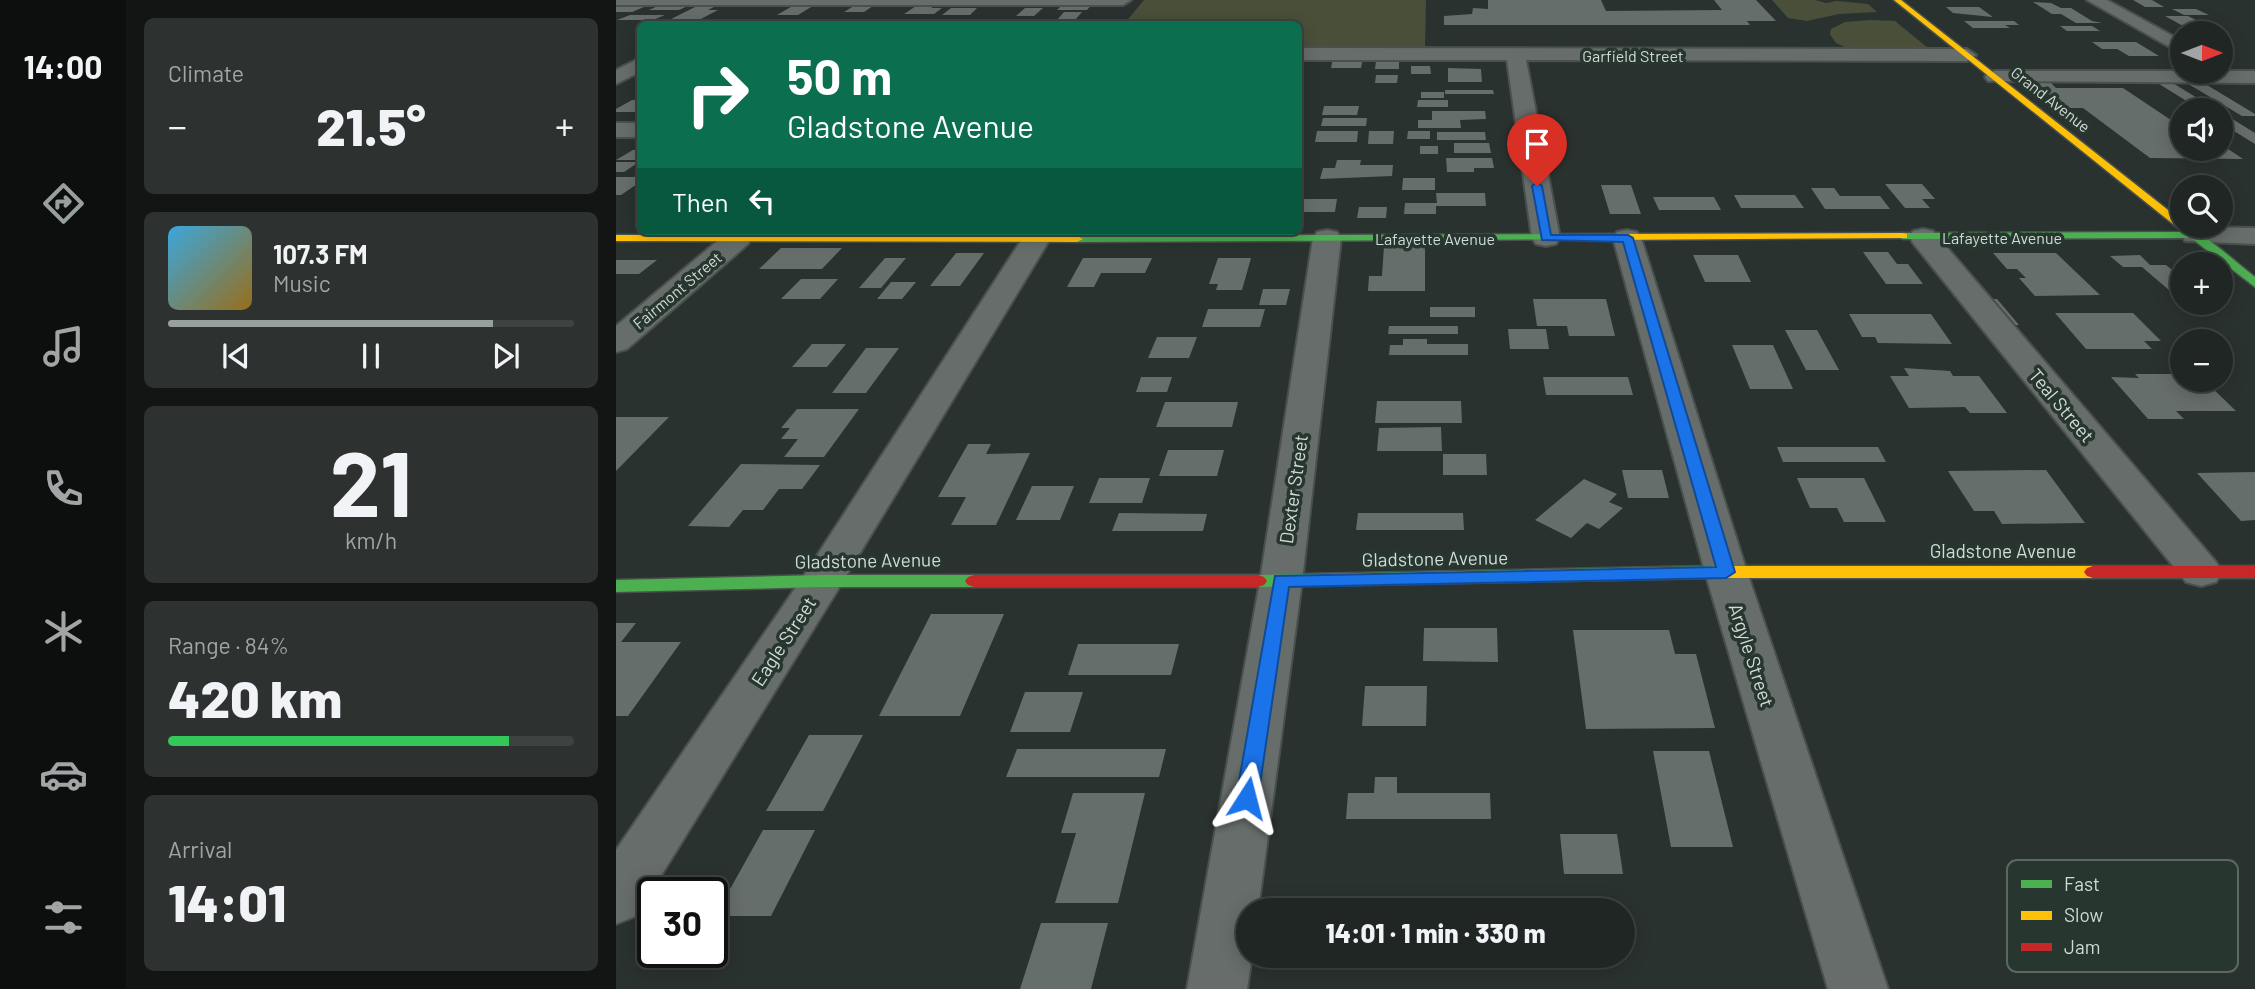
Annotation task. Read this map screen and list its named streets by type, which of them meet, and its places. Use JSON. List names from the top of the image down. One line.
{"streets":{"street":["Garfield Street","Grand Avenue","Lafayette Avenue","Fairmont Street","Teal Street","Dexter Street","Gladstone Avenue","Eagle Street","Argyle Street"]},"crossings":[["Garfield Street","Grand Avenue"],["Lafayette Avenue","Fairmont Street"],["Lafayette Avenue","Teal Street"],["Lafayette Avenue","Dexter Street"],["Lafayette Avenue","Eagle Street"],["Lafayette Avenue","Argyle Street"],["Teal Street","Gladstone Avenue"],["Dexter Street","Gladstone Avenue"],["Gladstone Avenue","Eagle Street"],["Gladstone Avenue","Argyle Street"]],"legend":["Fast","Slow","Jam"],"north":"right","page":{"tabs":"14:00","tile":["Climate",["21","km/h"],["Range · 84%","420 km"],["Arrival","14:01"]],"map_buttons":["+","−"],"turn":["50 m","Gladstone Avenue"],"heat":["−","21.5°","+"],"then":"Then","song":["107.3 FM","Music"],"limit":"30","trip":"14:01 · 1 min · 330 m"}}
